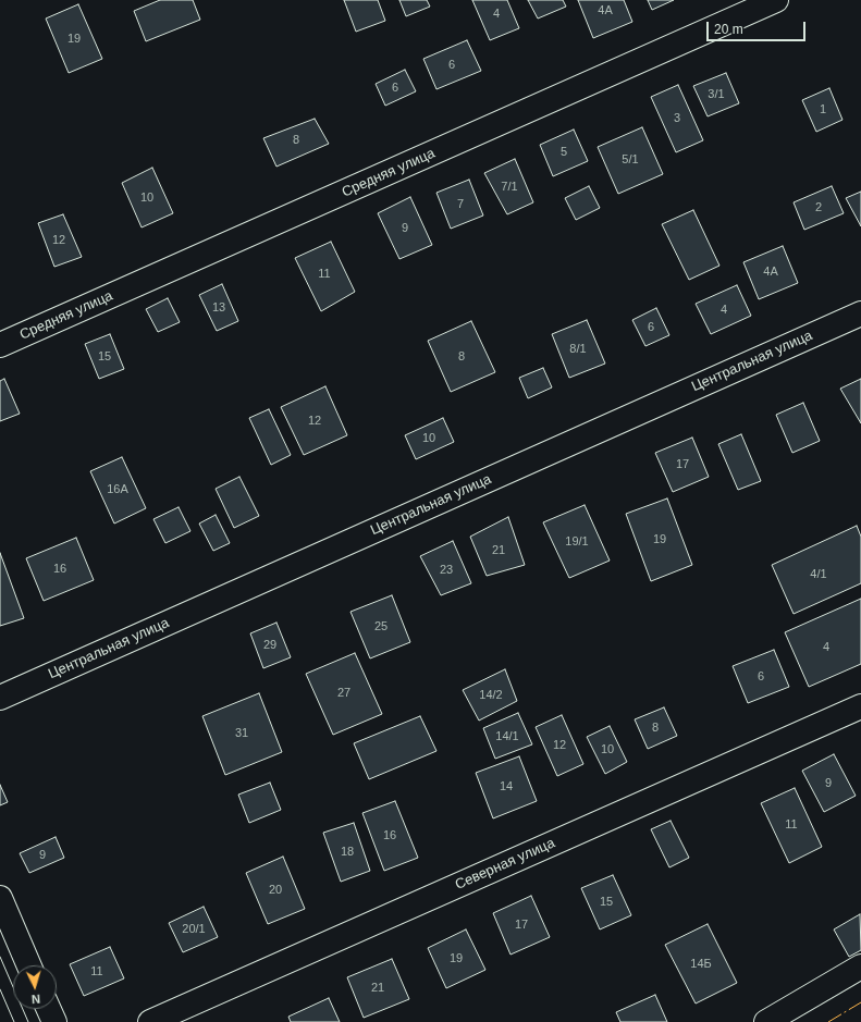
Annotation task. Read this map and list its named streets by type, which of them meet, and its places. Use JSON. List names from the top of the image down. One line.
{"streets":{"street":["Средняя улица","Центральная улица","Северная улица"]},"house_numbers":["4А","4","19","6","6","3/1","1","3","8","5","5/1","7/1","10","7","2","9","12","4А","11","13","4","6","8/1","15","8","12","10","17","16А","19","19/1","21","16","23","4/1","25","29","4","6","27","14/2","8","31","14/1","12","10","9","14","11","16","18","9","20","15","17","20/1","19","14Б","11","21"],"scale_bar":"20 m","north":"bottom"}
